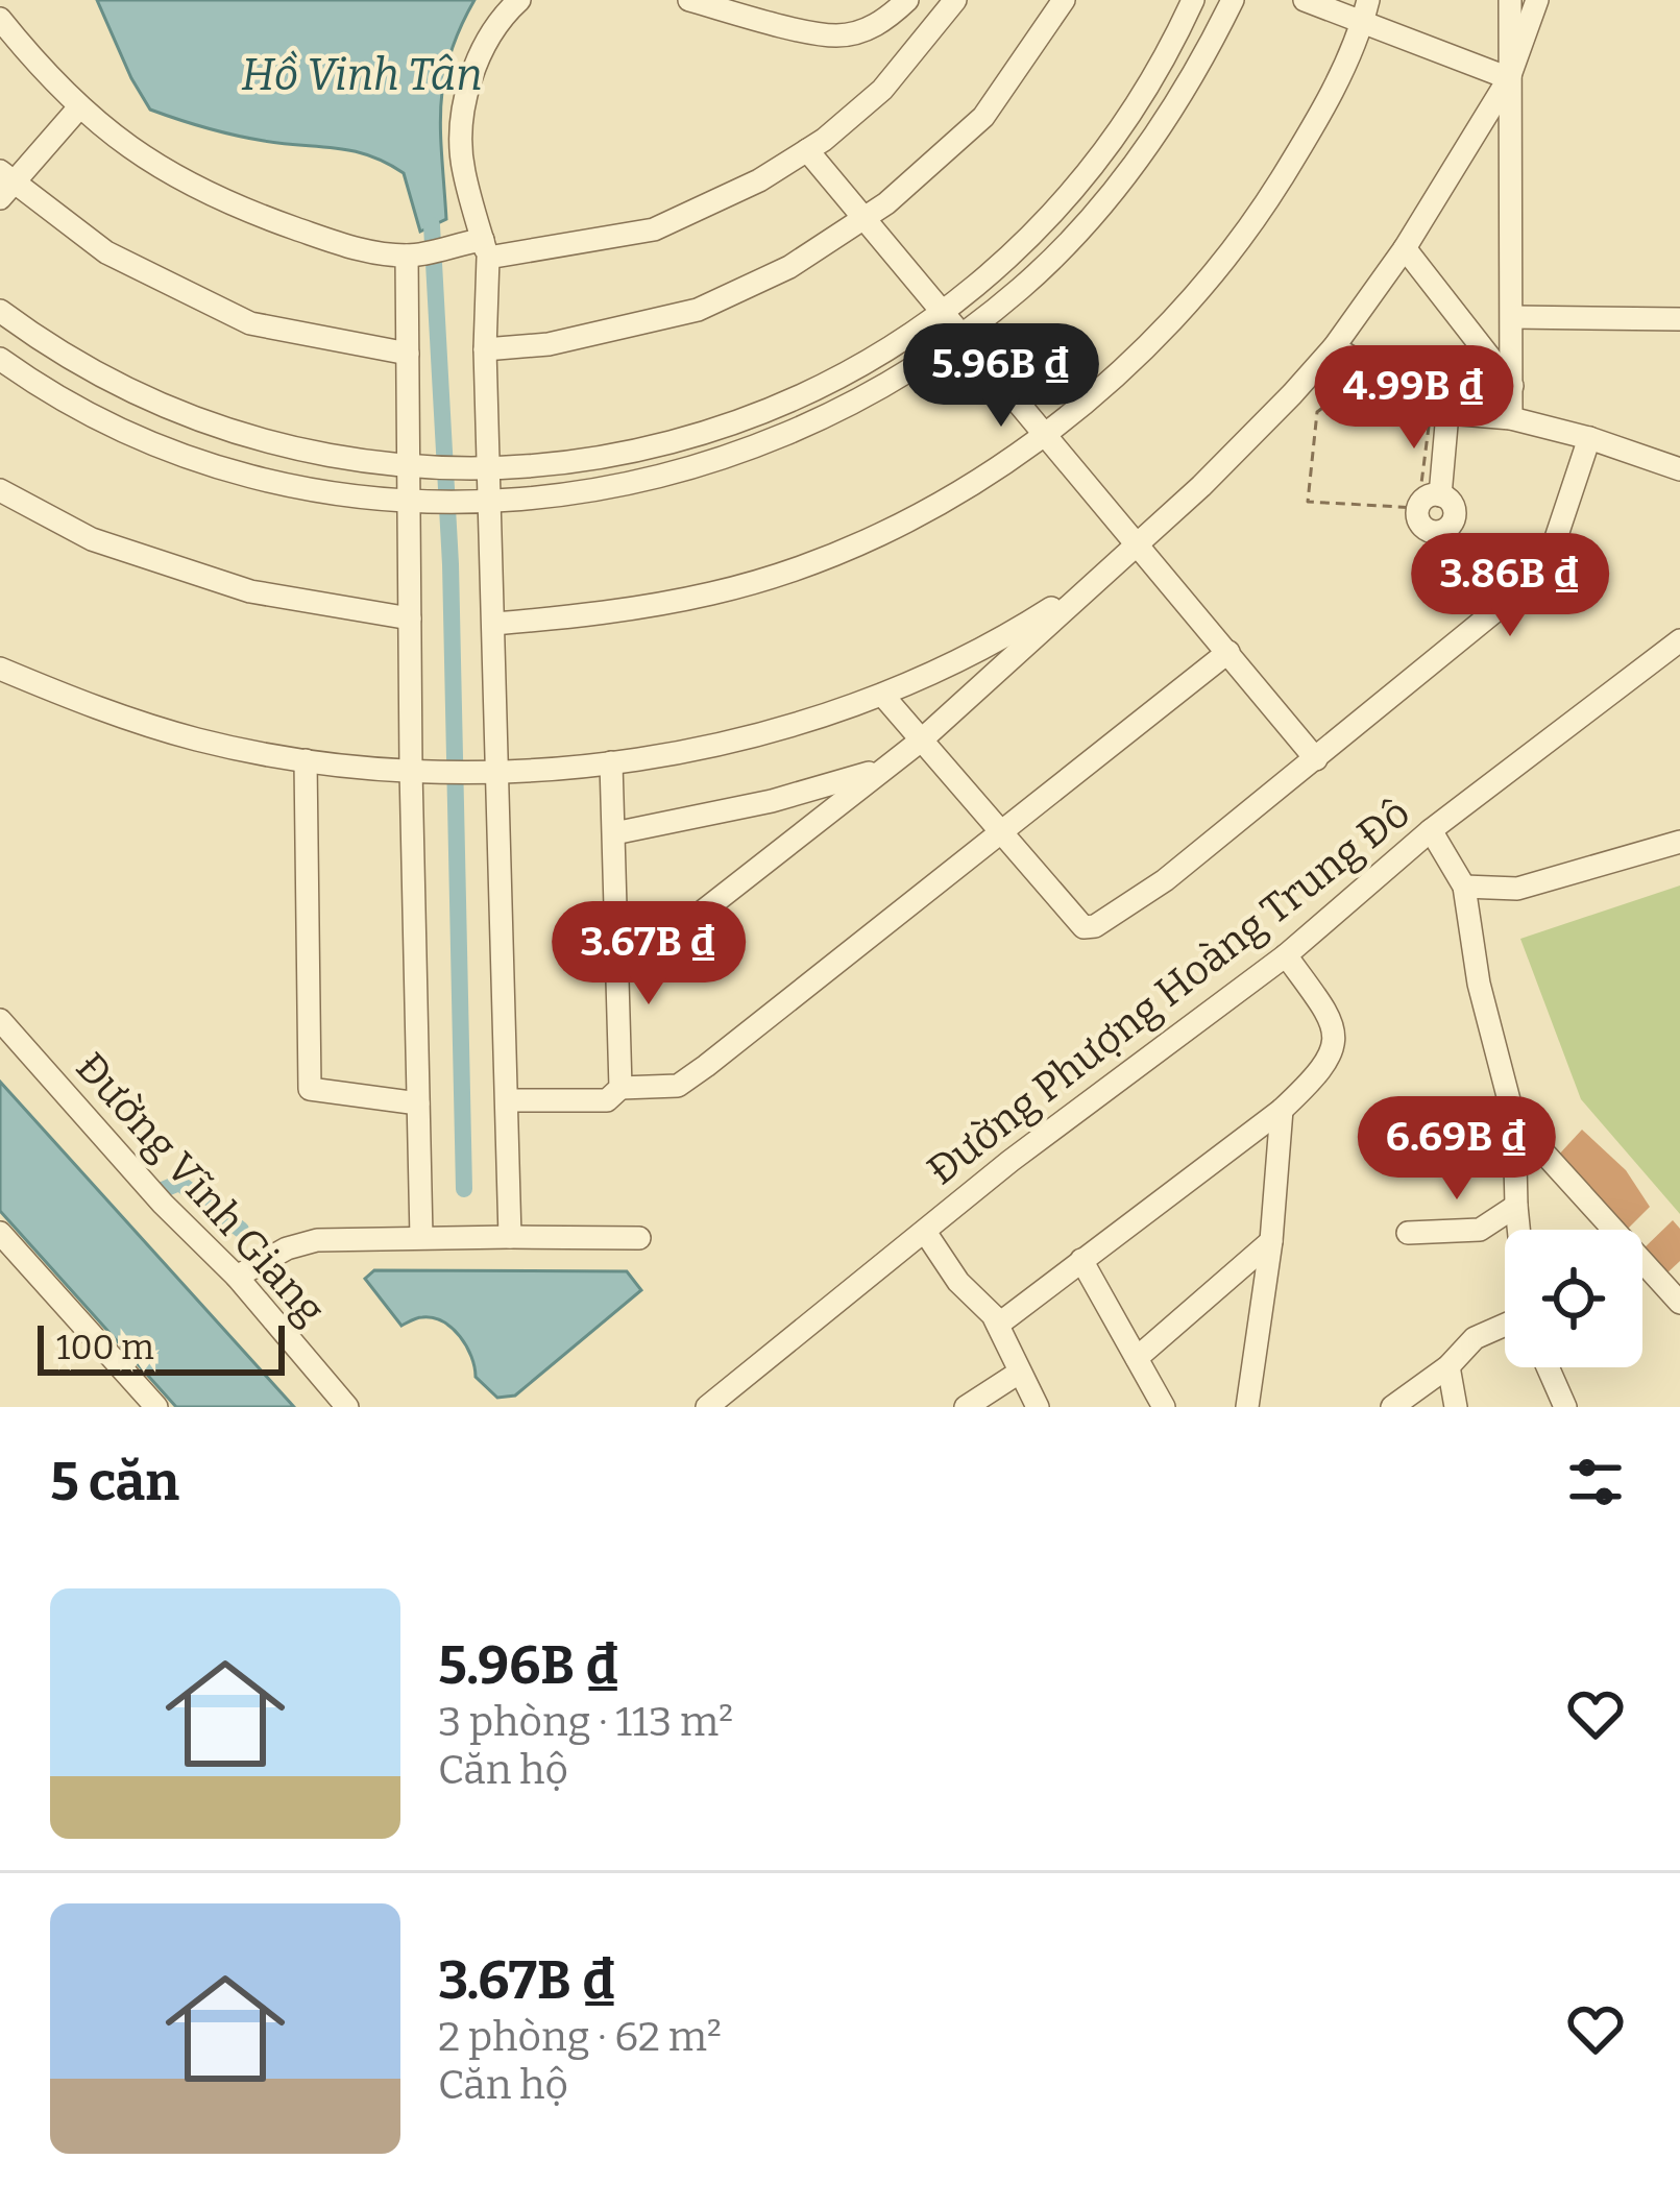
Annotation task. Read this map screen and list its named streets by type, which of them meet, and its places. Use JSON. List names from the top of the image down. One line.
{"streets":{"street":["Đường Phượng Hoàng Trung Đô","Đường Vĩnh Giang"]},"water":["Hồ Vinh Tân"],"scale_bar":"100 m","page":{"price":["5.96B ₫","4.99B ₫","3.86B ₫","3.67B ₫","6.69B ₫"],"scale":"100 m","heading":"5 căn","list":[{"name":"5.96B ₫","note":"3 phòng · 113 m² · Căn hộ"},{"name":"3.67B ₫","note":"2 phòng · 62 m² · Căn hộ"}]}}
